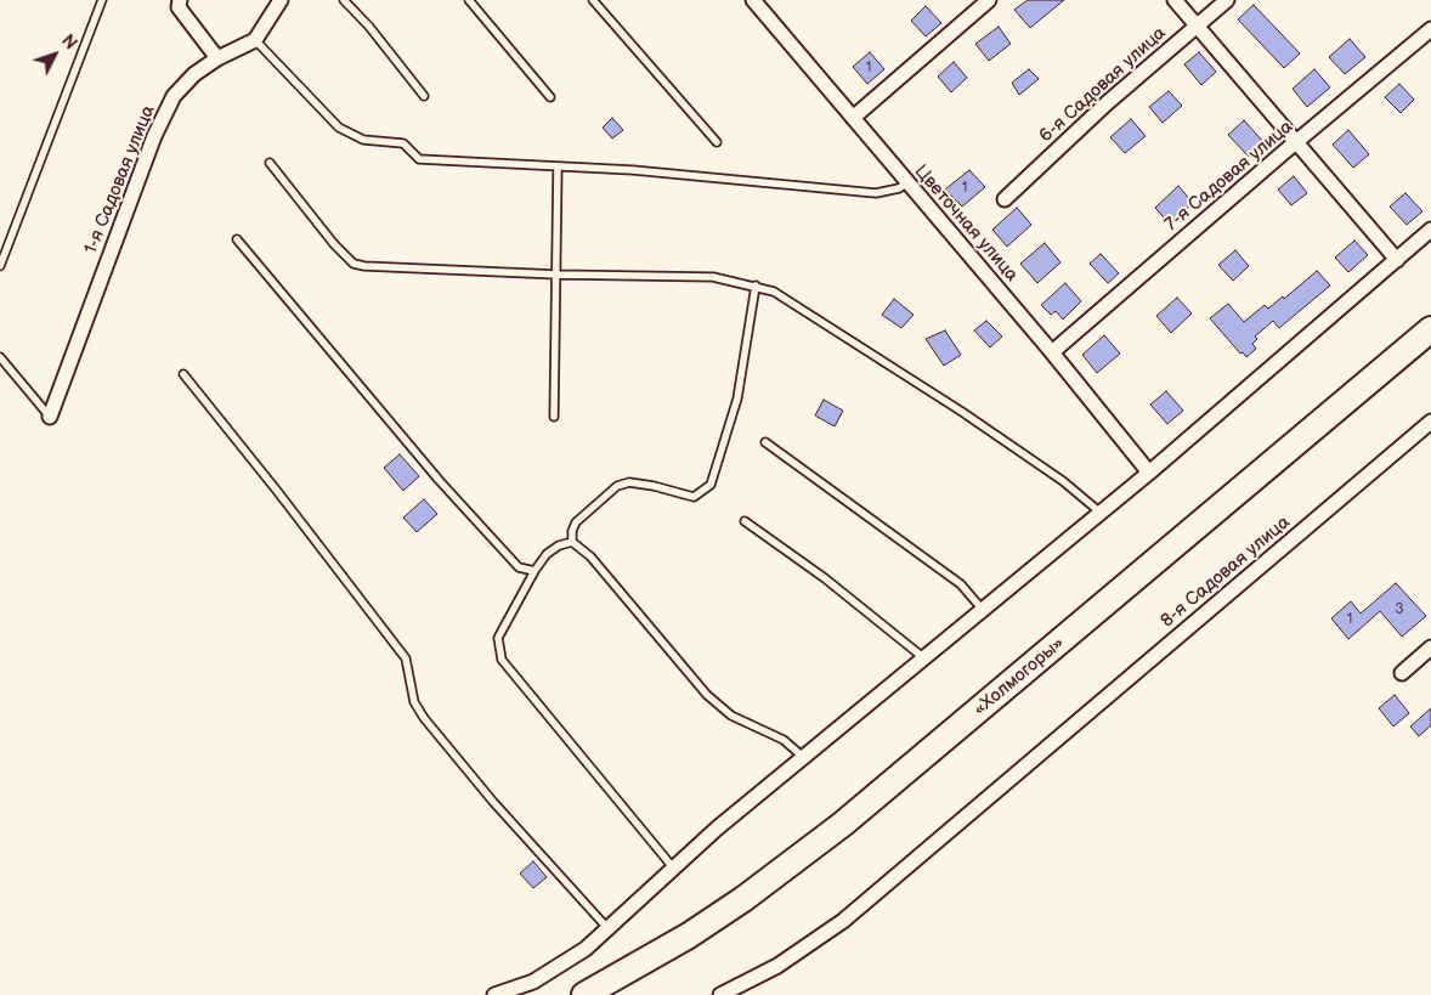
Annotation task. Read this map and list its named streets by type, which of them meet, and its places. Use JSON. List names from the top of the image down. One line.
{"streets":{"highway":["«Холмогоры»"],"street":["6-я Садовая улица","7-я Садовая улица","1-я Садовая улица","Цветочная улица","8-я Садовая улица"]},"crossings":[["7-я Садовая улица","Цветочная улица"]],"house_numbers":["1","1","3","1"],"north":"top right"}
